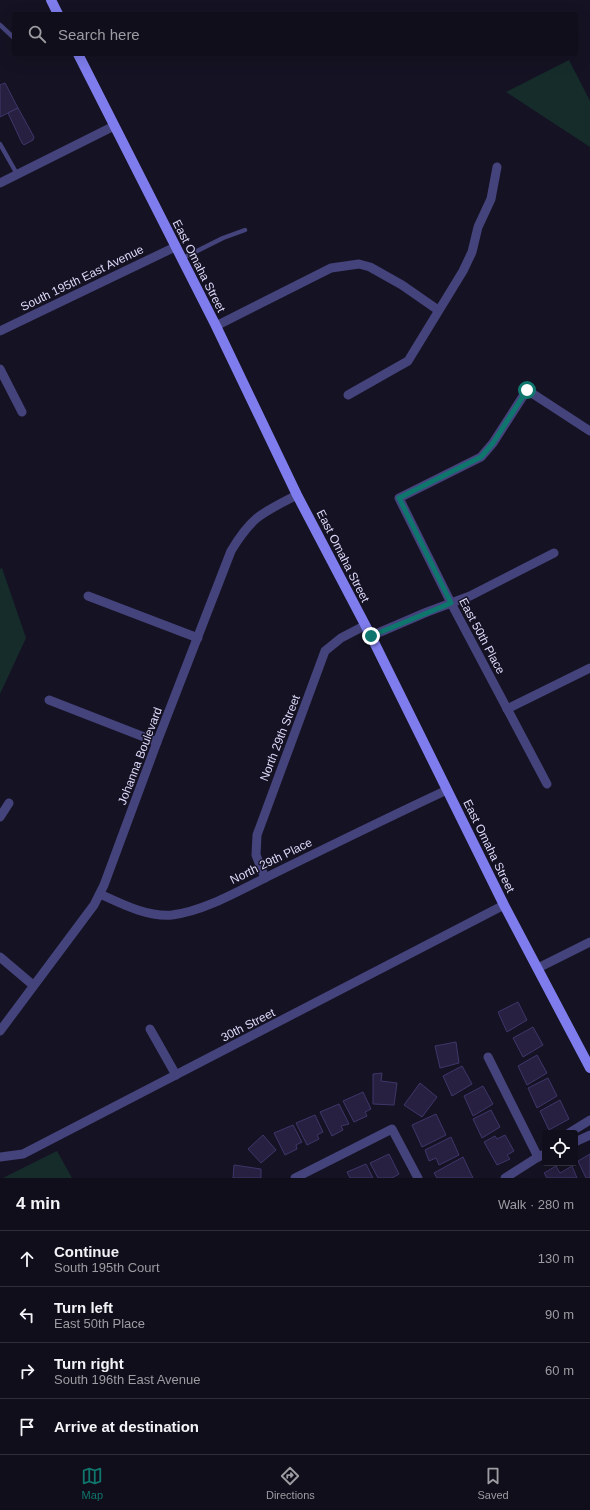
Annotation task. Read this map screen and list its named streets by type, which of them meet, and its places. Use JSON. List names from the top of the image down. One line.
{"streets":{"street":["East Omaha Street","South 195th East Avenue","East 50th Place","North 29th Street","Johanna Boulevard","North 29th Place","30th Street"]},"crossings":[["East Omaha Street","South 195th East Avenue"],["East Omaha Street","North 29th Street"],["East Omaha Street","Johanna Boulevard"],["East Omaha Street","North 29th Place"],["East Omaha Street","30th Street"],["North 29th Street","North 29th Place"],["Johanna Boulevard","North 29th Place"]],"page":{"search":"Search here","heading":["4 min","Walk · 280 m"],"list":[["Continue","South 195th Court","130 m"],["Turn left","East 50th Place","90 m"],["Turn right","South 196th East Avenue","60 m"],"Arrive at destination"],"nav":["Map","Directions","Saved"]}}
